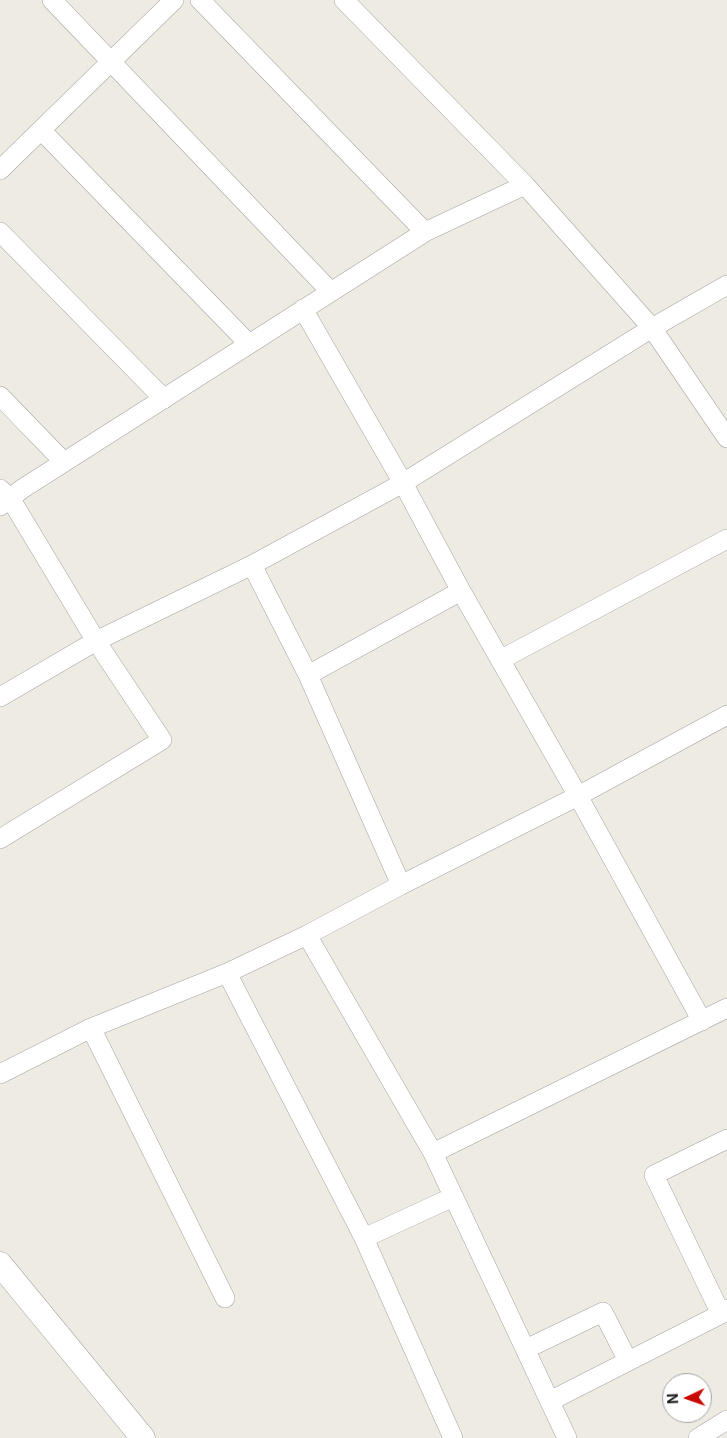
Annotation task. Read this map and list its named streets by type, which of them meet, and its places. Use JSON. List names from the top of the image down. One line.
{"north":"left"}
